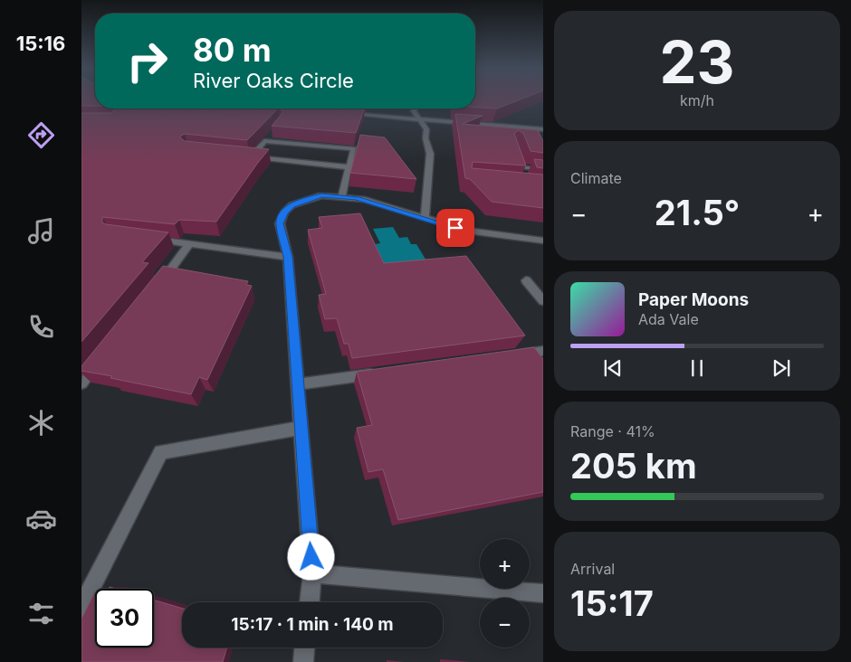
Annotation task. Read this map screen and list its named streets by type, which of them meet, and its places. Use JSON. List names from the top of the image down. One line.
{"page":{"tabs":"15:16","tile":[["23","km/h"],"Climate",["Range · 41%","205 km"],["Arrival","15:17"]],"turn":["80 m","River Oaks Circle"],"heat":["−","21.5°","+"],"song":["Paper Moons","Ada Vale"],"map_buttons":["+","−"],"limit":"30","trip":"15:17 · 1 min · 140 m"}}
